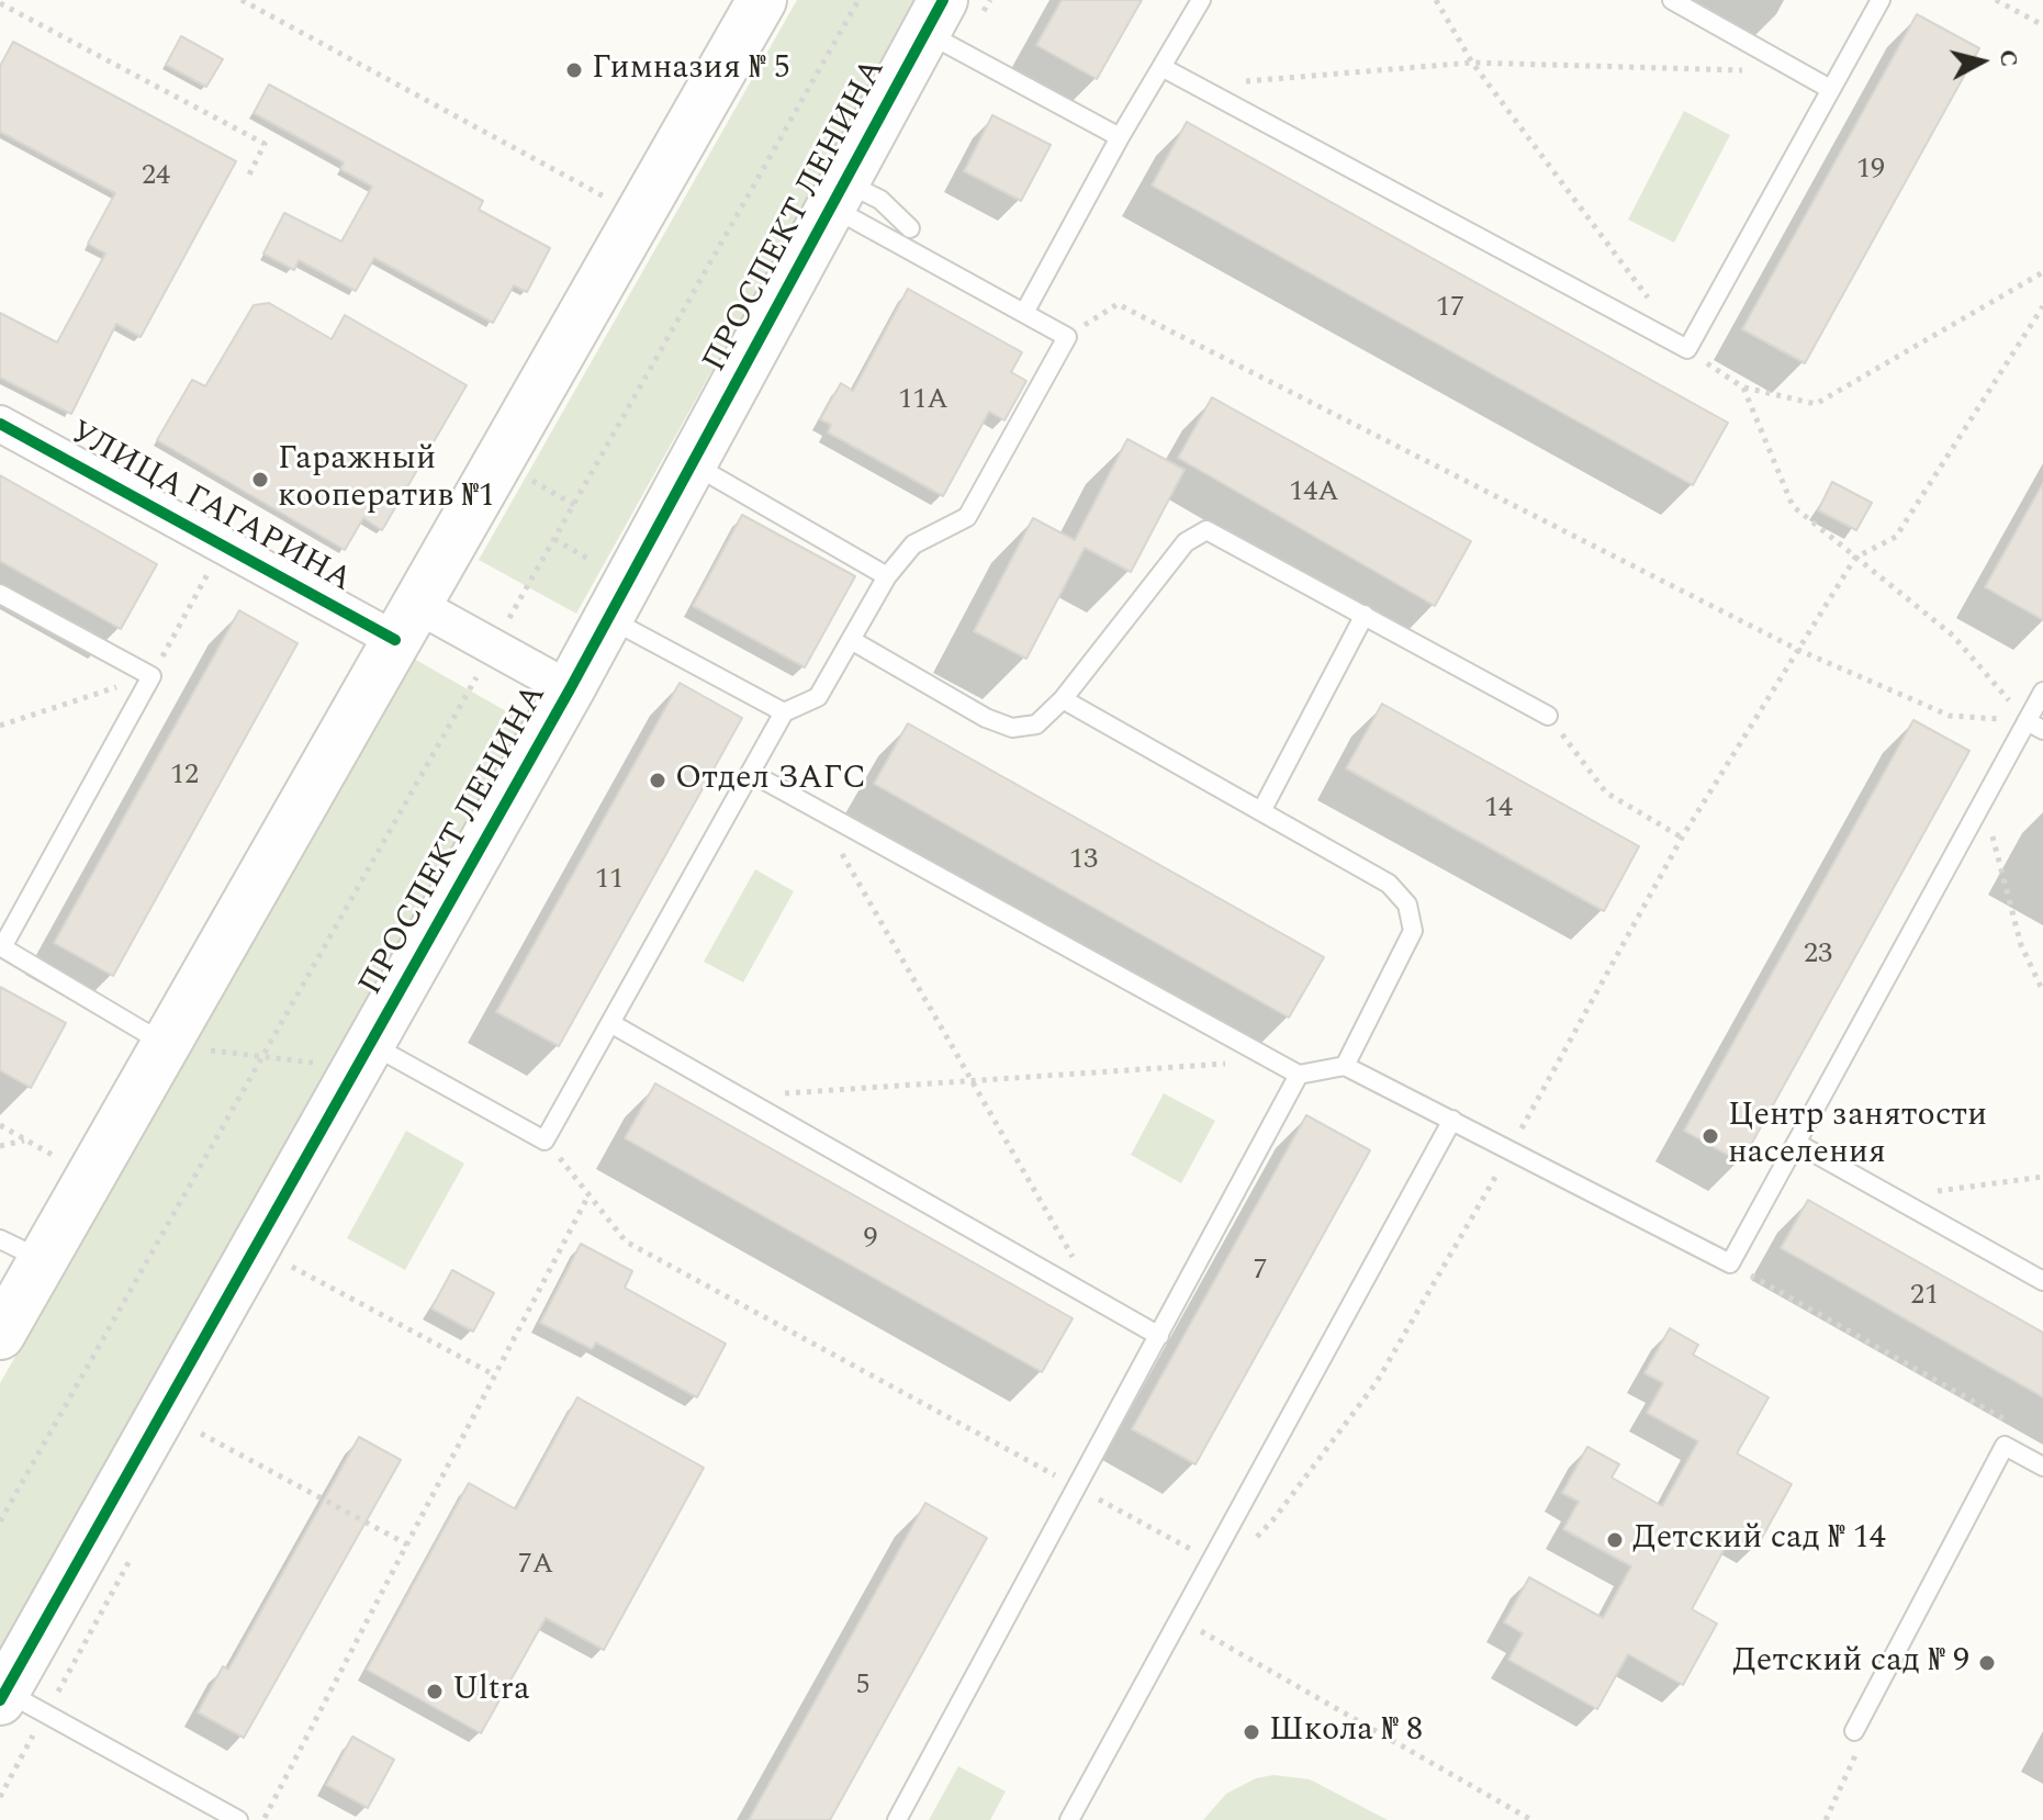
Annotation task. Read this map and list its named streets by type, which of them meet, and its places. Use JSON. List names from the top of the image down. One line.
{"streets":{"street":["ПРОСПЕКТ ЛЕНИНА","УЛИЦА ГАГАРИНА"]},"crossings":[["ПРОСПЕКТ ЛЕНИНА","УЛИЦА ГАГАРИНА"]],"places":["Гимназия № 5","Гаражный кооператив №1","Отдел ЗАГС","Центр занятости населения","Детский сад № 14","Детский сад № 9","Ultra","Школа № 8"],"house_numbers":["19","24","17","11А","14А","12","14","13","11","23","9","7","21","7А","5"],"north":"right"}
